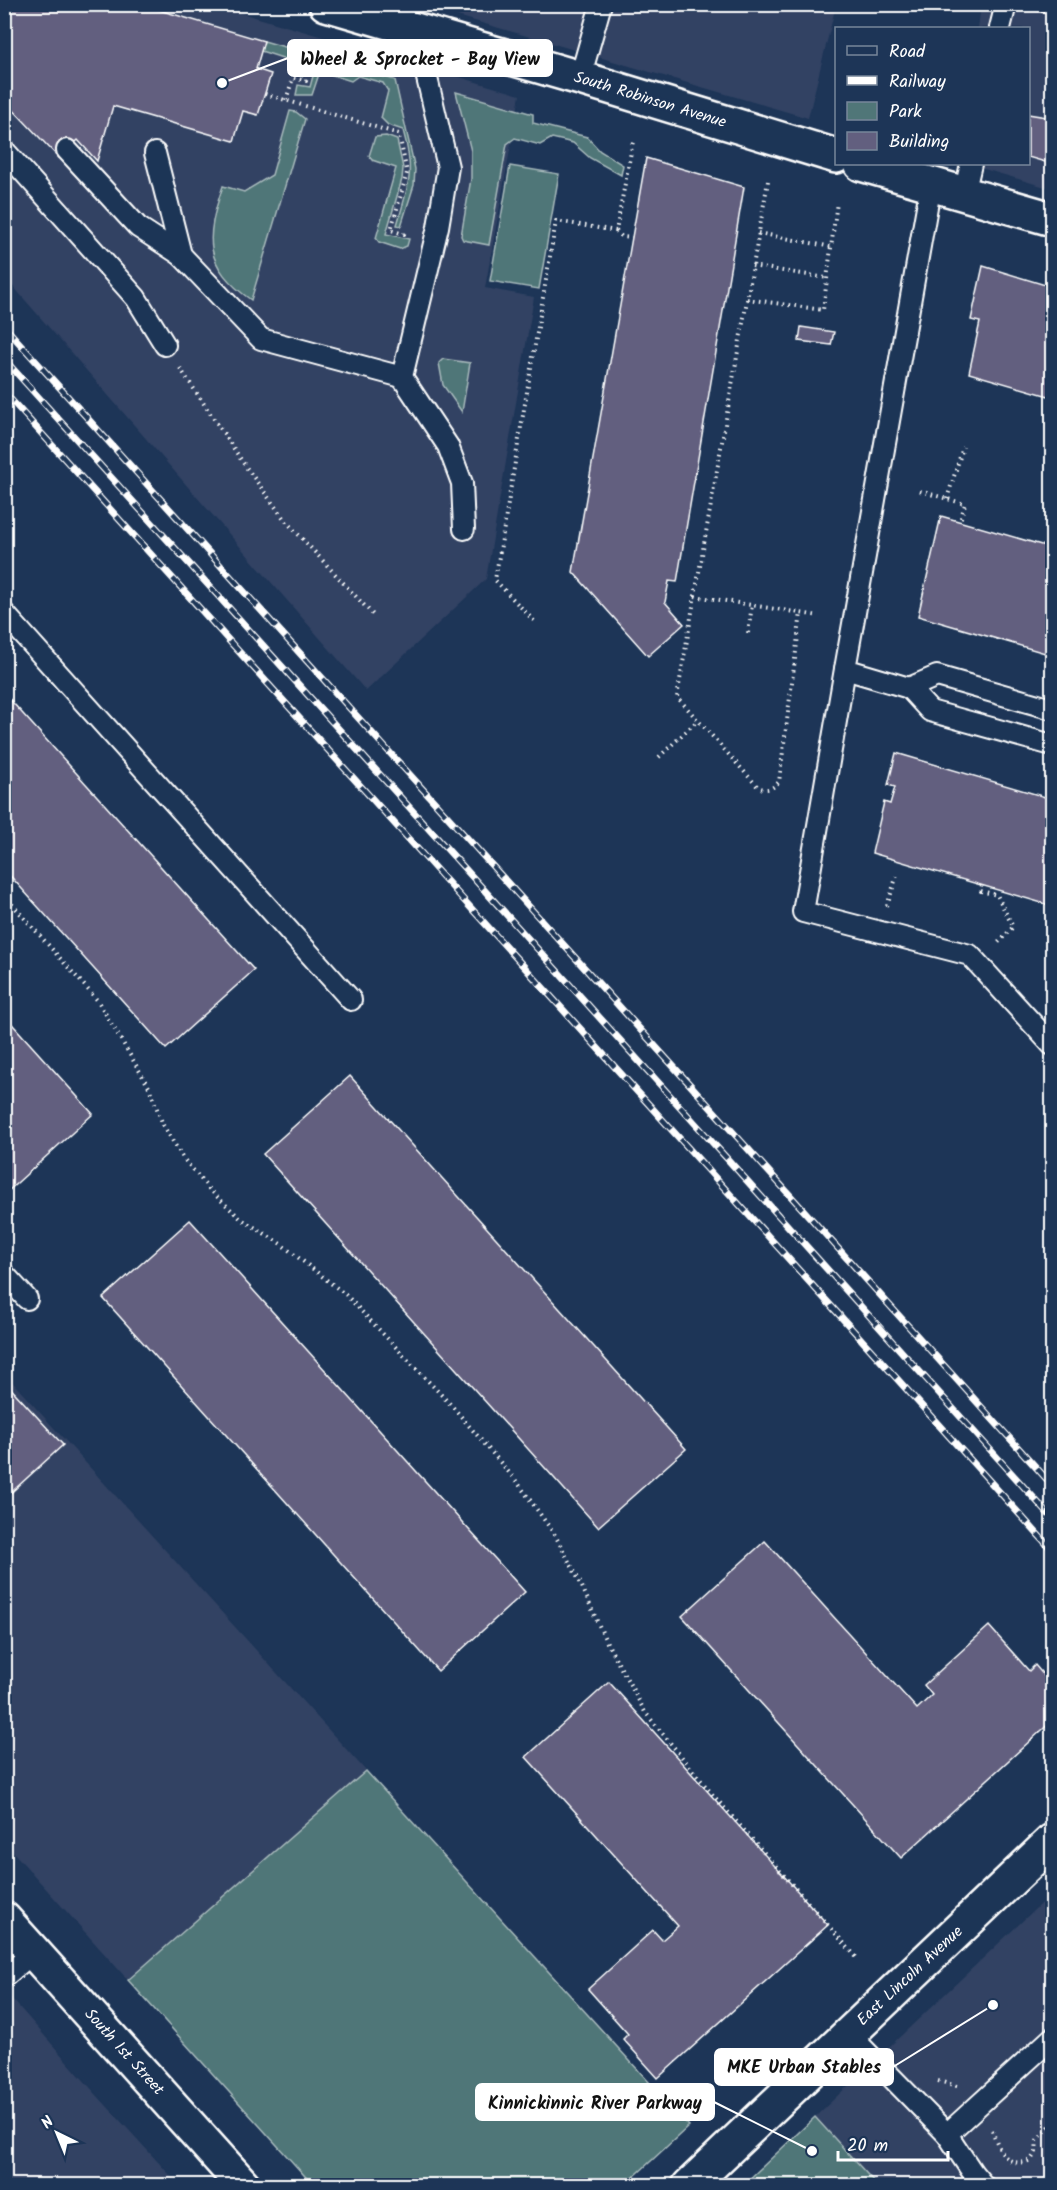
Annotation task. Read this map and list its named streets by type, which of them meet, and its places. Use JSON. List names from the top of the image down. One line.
{"streets":{"street":["South Robinson Avenue","East Lincoln Avenue","South 1st Street"]},"places":["Wheel & Sprocket - Bay View","MKE Urban Stables","Kinnickinnic River Parkway"],"legend":["Road","Railway","Park","Building"],"scale_bar":"20 m","north":"top left"}
